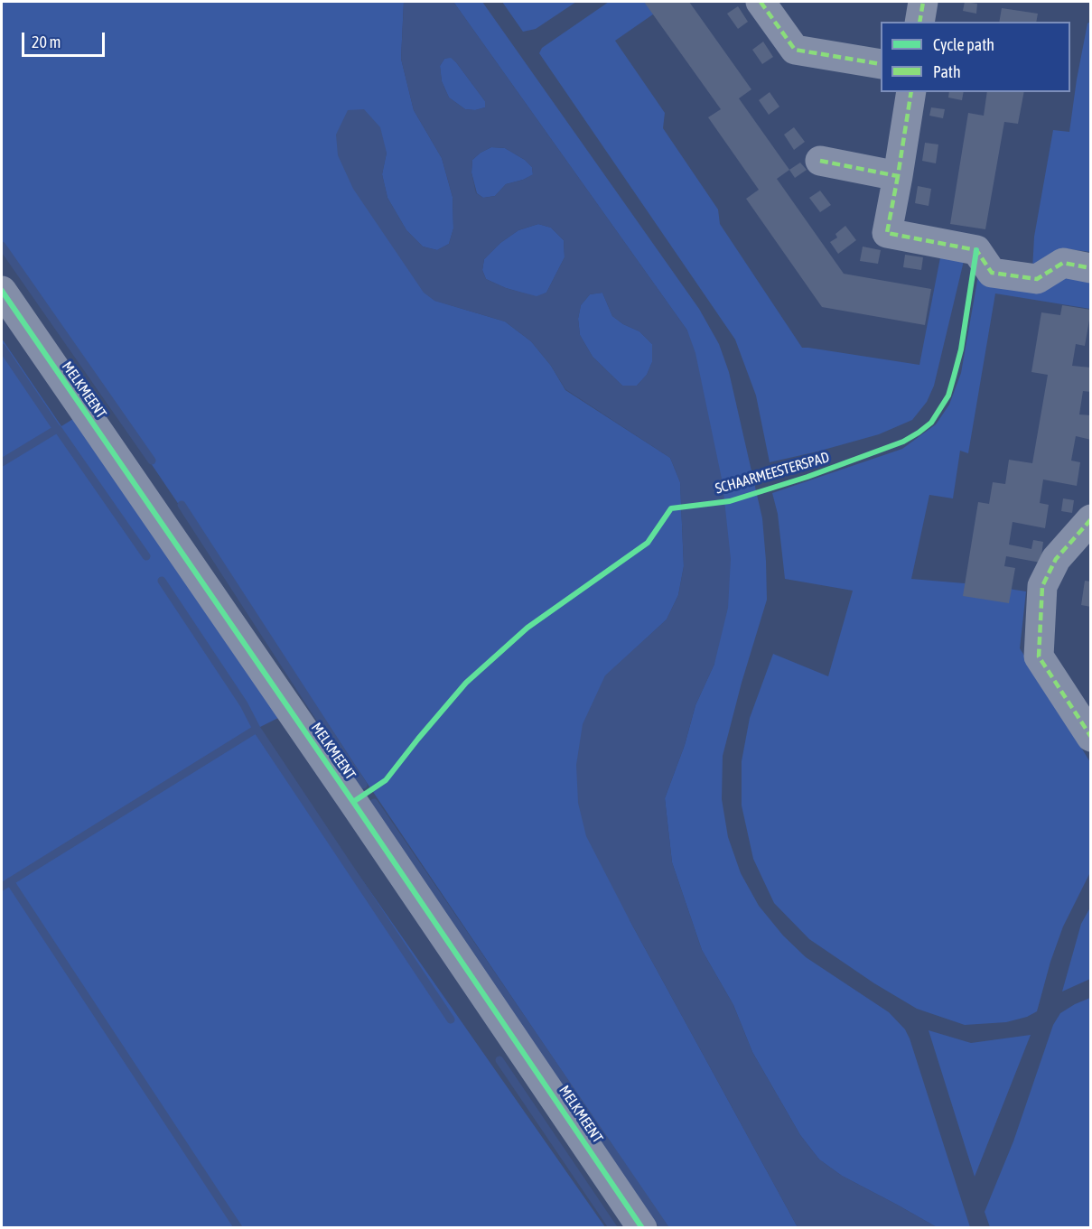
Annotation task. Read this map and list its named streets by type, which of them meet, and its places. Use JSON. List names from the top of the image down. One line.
{"streets":{"street":["MELKMEENT"],"cycle path":["SCHAARMEESTERSPAD"]},"legend":["Cycle path","Path"],"scale_bar":"20 m"}
